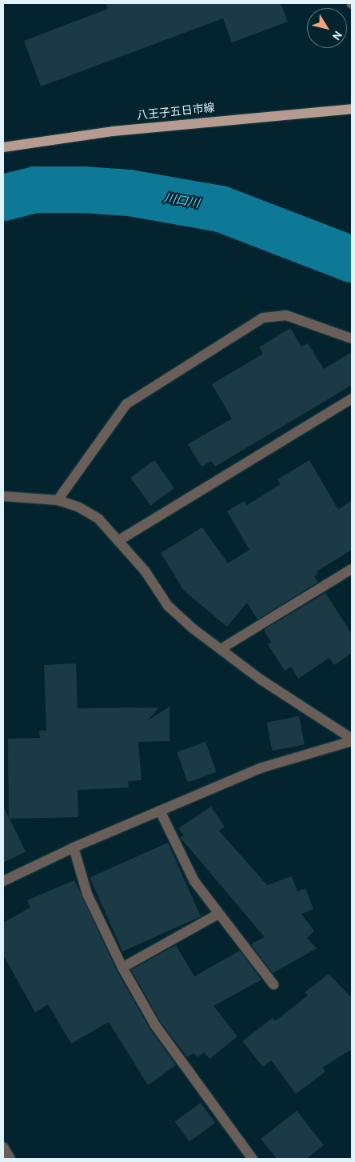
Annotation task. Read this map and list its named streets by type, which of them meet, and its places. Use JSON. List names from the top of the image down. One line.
{"streets":{"main road":["八王子五日市線"]},"water":["川口川"],"north":"bottom right"}
